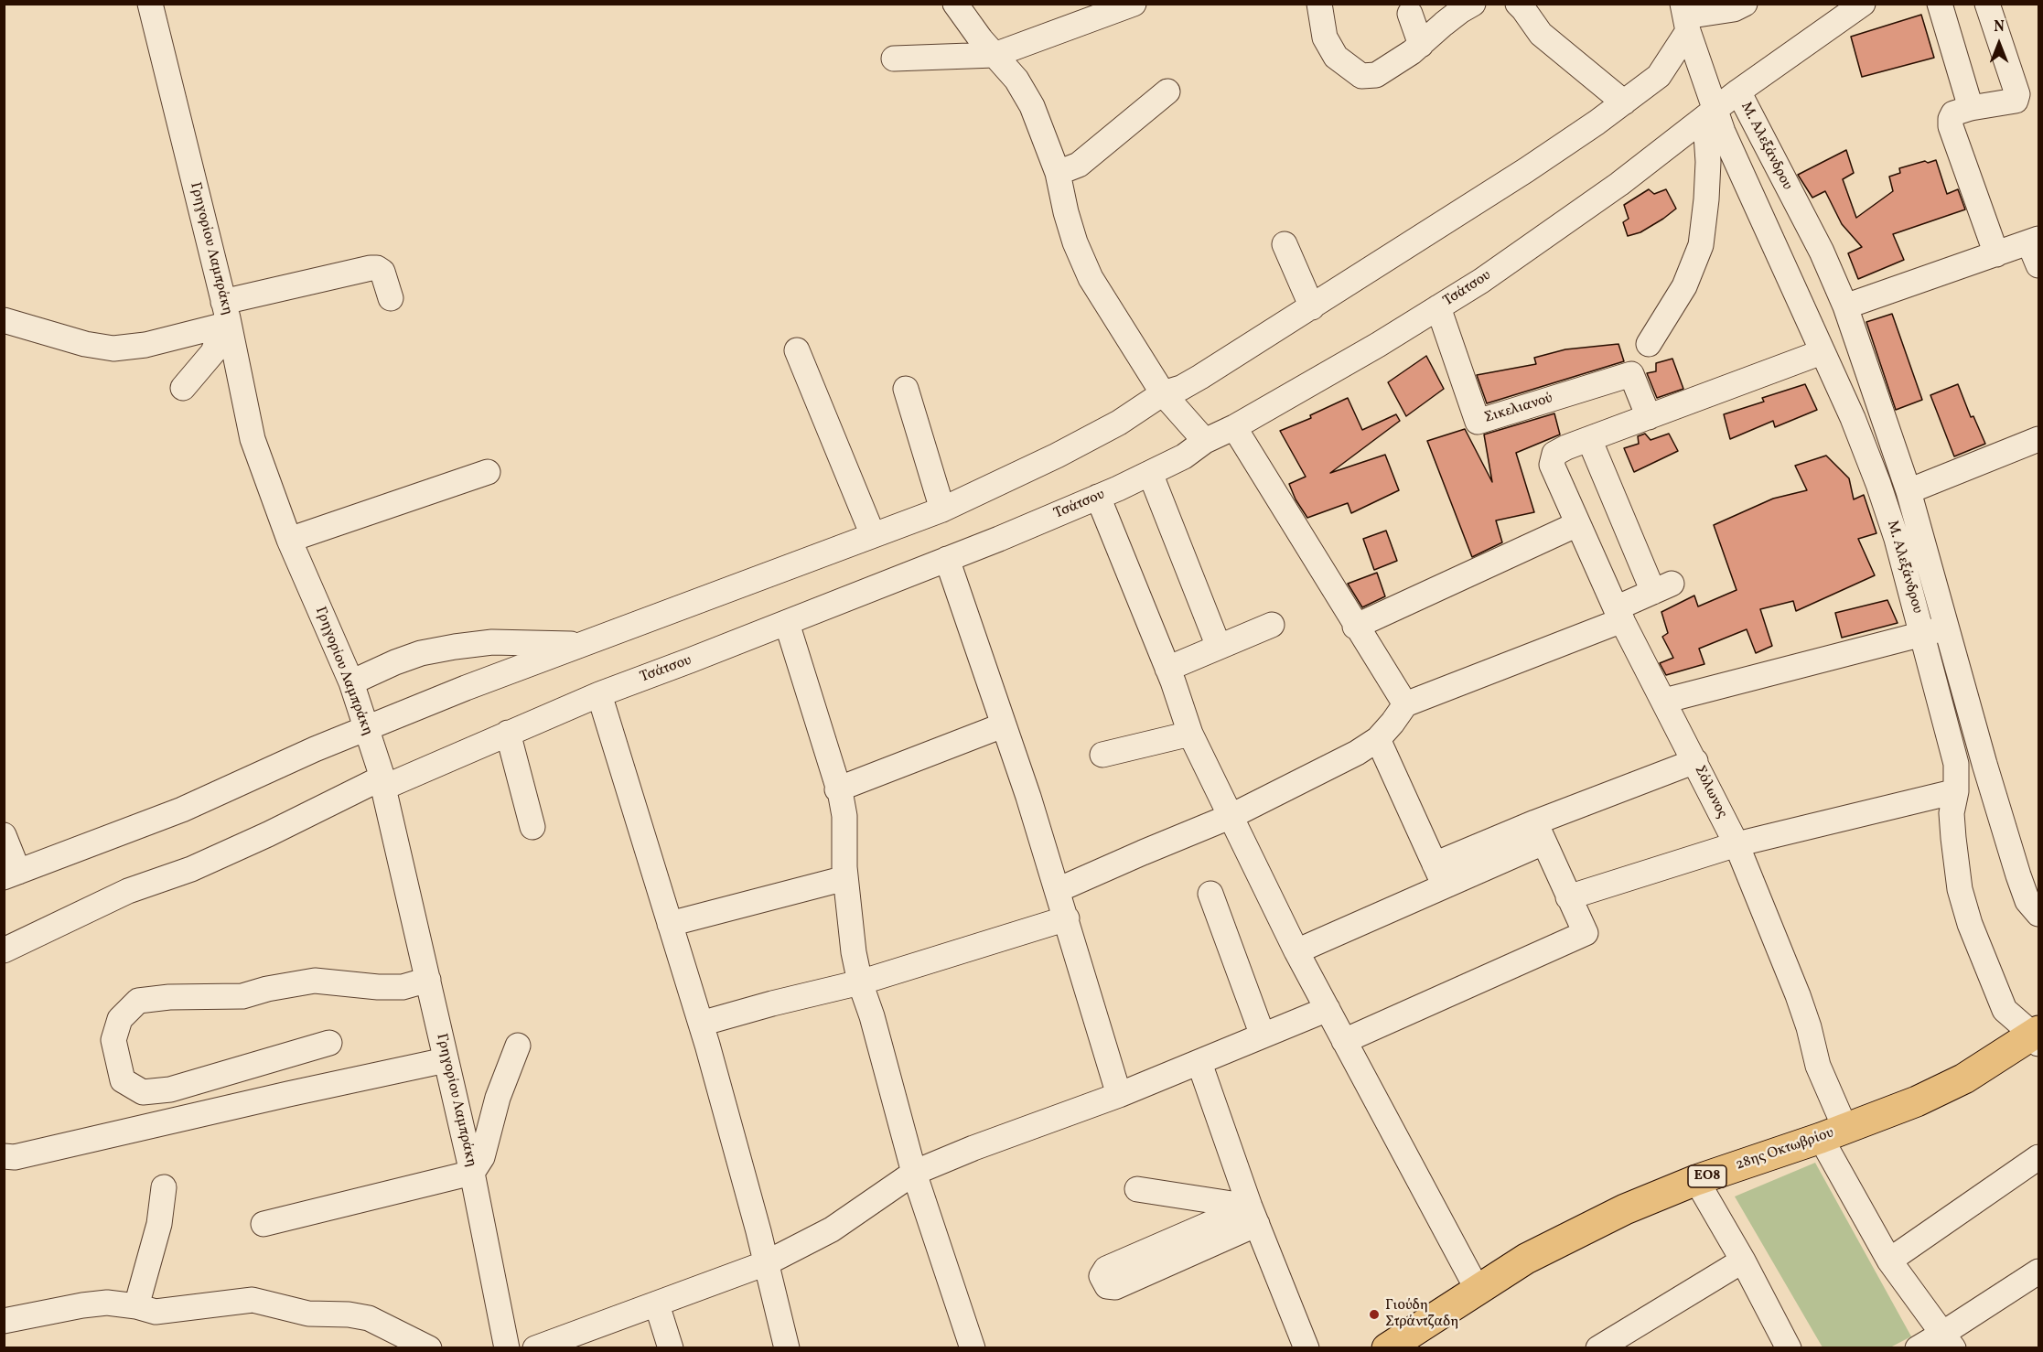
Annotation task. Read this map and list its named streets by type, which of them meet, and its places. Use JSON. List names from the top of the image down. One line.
{"streets":{"main road":["28ης Οκτωβρίου","ΕΟ8"],"street":["Μ. Αλεξάνδρου","Γρηγορίου Λαμπράκη","Τσάτσου","Σικελιανού","Σόλωνος"]},"crossings":[["Μ. Αλεξάνδρου","Τσάτσου"],["Μ. Αλεξάνδρου","28ης Οκτωβρίου"],["Γρηγορίου Λαμπράκη","Τσάτσου"],["Τσάτσου","Σικελιανού"],["Σόλωνος","28ης Οκτωβρίου"]],"places":["Γιούδη Στράντζαδη"],"north":"top"}
